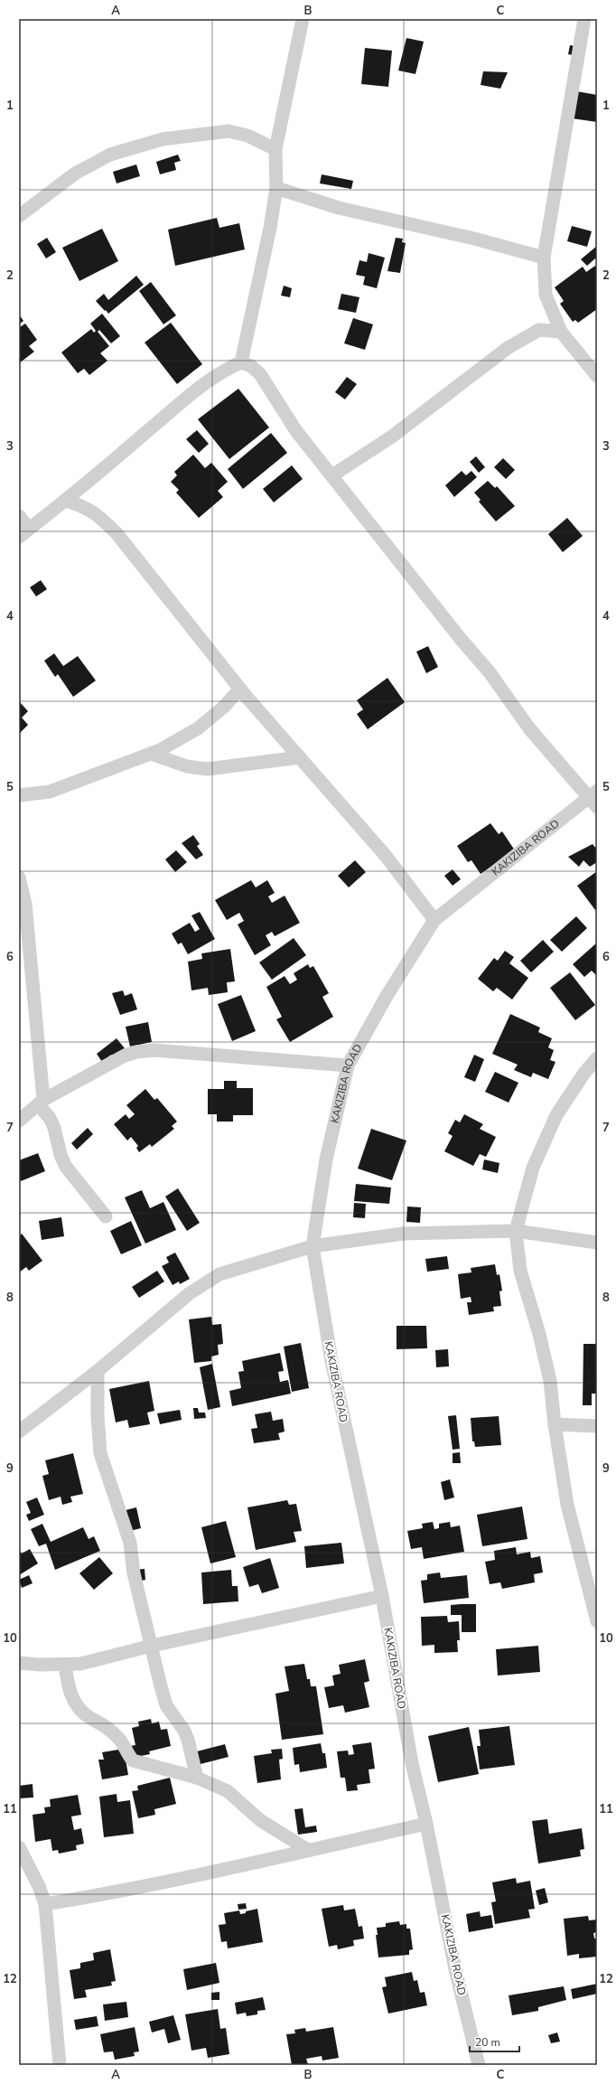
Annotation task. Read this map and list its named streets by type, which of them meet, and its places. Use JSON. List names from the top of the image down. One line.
{"streets":{"street":["KAKIZIBA ROAD"]},"scale_bar":"20 m","grid":{"columns":["A","B","C"],"rows":["1","2","3","4","5","6","7","8","9","10","11","12"]}}
